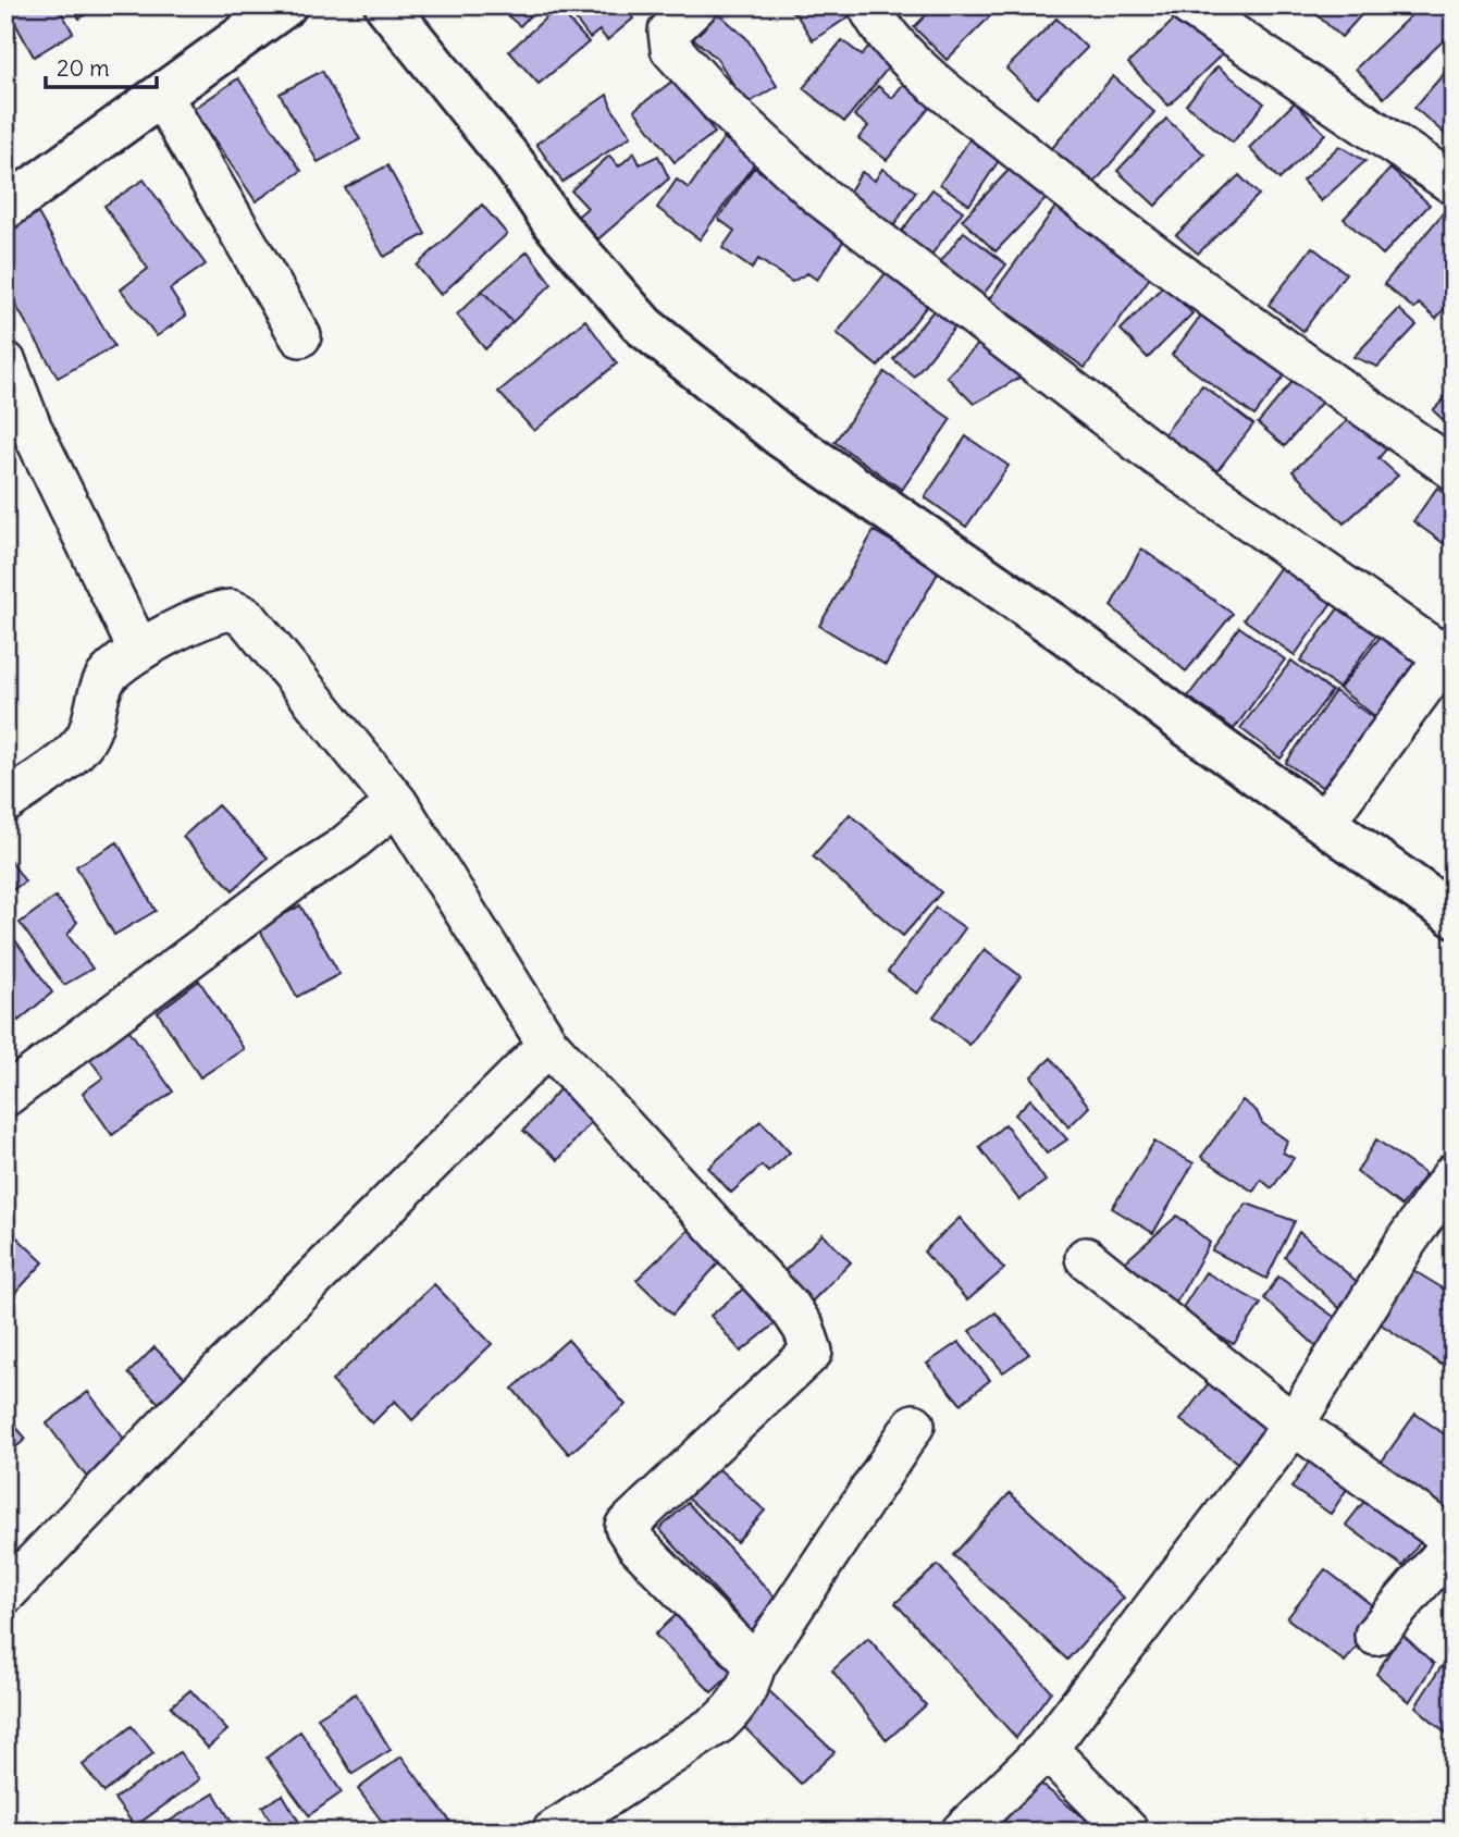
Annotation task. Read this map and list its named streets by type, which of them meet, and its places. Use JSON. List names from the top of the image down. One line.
{"scale_bar":"20 m"}
